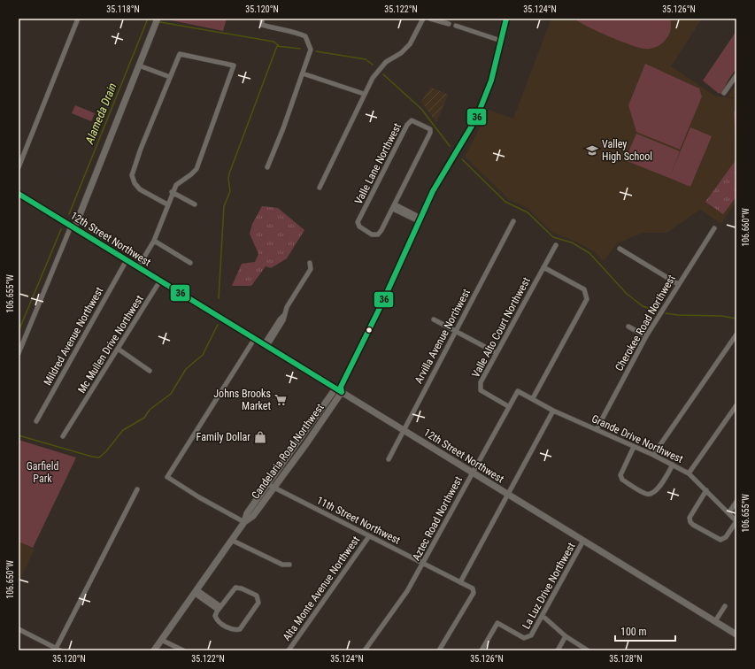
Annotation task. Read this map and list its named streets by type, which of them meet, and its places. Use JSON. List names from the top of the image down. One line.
{"streets":{"main road":["12th Street Northwest","Candelaria Road Northwest"],"street":["Valle Lane Northwest","Cherokee Road Northwest","Valle Alto Court Northwest","Mildred Avenue Northwest","Arvilla Avenue Northwest","Mc Mullen Drive Northwest","Grande Drive Northwest","Aztec Road Northwest","11th Street Northwest","La Luz Drive Northwest","Alta Monte Avenue Northwest"]},"crossings":[["12th Street Northwest","Mildred Avenue Northwest"],["12th Street Northwest","Arvilla Avenue Northwest"],["12th Street Northwest","Mc Mullen Drive Northwest"],["12th Street Northwest","Candelaria Road Northwest"],["12th Street Northwest","Aztec Road Northwest"],["12th Street Northwest","La Luz Drive Northwest"],["Cherokee Road Northwest","Grande Drive Northwest"],["Valle Alto Court Northwest","Aztec Road Northwest"],["Grande Drive Northwest","Aztec Road Northwest"],["Candelaria Road Northwest","11th Street Northwest"],["Aztec Road Northwest","11th Street Northwest"],["11th Street Northwest","Alta Monte Avenue Northwest"]],"water":["Alameda Drain"],"parks":["Garfield Park"],"places":{"school or university":["Valley High School"],"supermarket":["Johns Brooks Market"],"shop":["Family Dollar"]},"lines":["transit line 36"],"scale_bar":"100 m","coordinates":["35.118°N","35.120°N","35.122°N","35.124°N","35.126°N","106.660°W","106.655°W","106.650°W","35.128°N"]}
